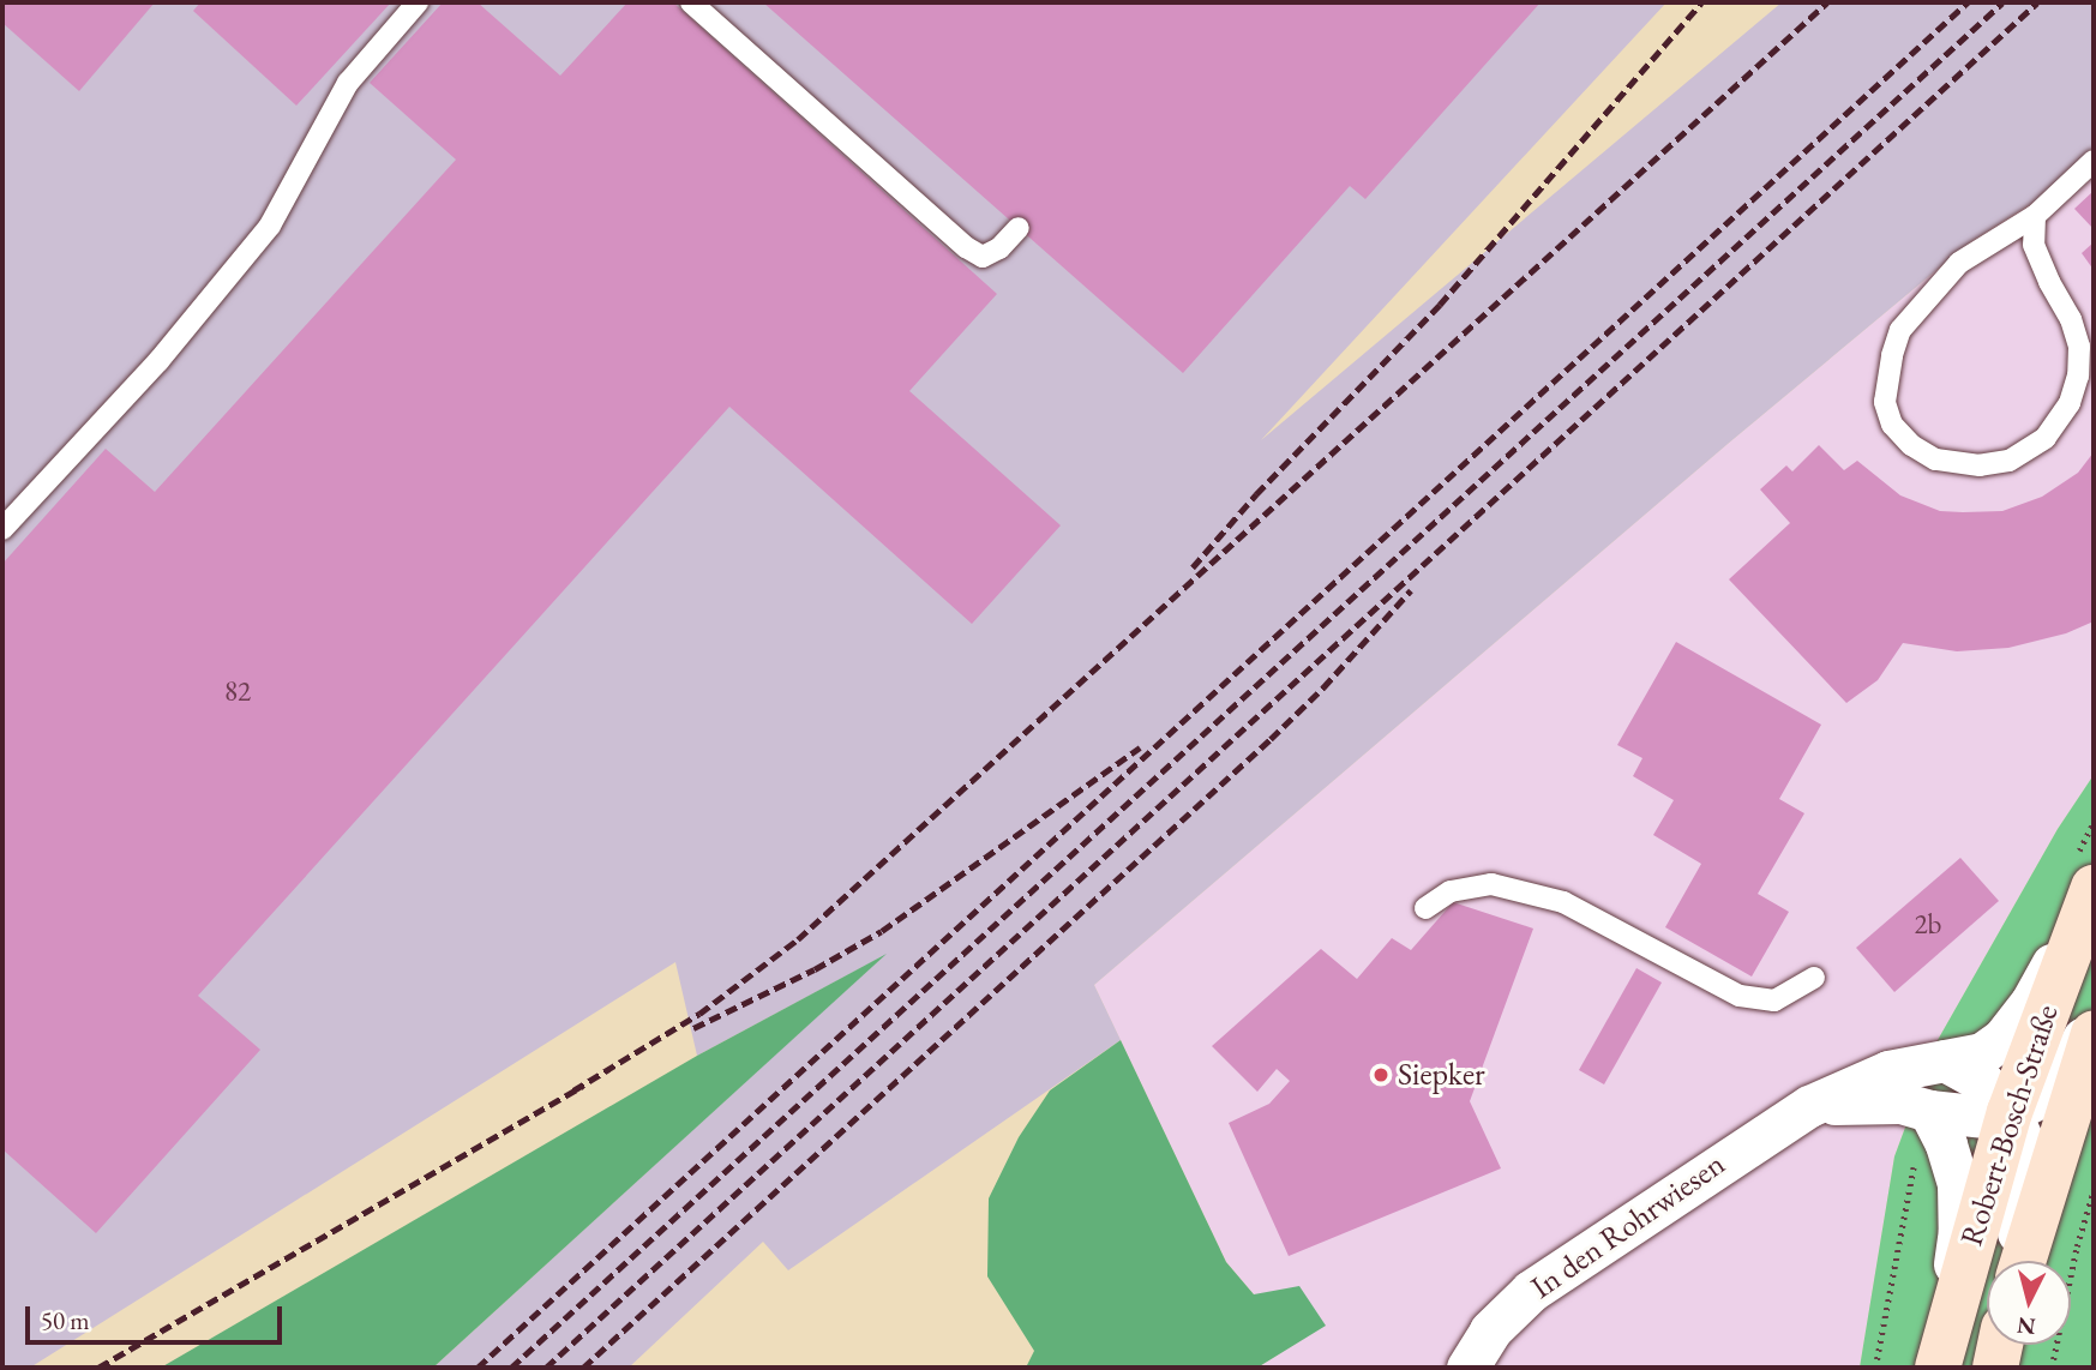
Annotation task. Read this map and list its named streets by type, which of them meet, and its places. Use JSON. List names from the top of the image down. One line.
{"streets":{"main road":["Robert-Bosch-Straße"],"street":["In den Rohrwiesen"]},"crossings":[["Robert-Bosch-Straße","In den Rohrwiesen"]],"places":["Siepker"],"house_numbers":["82","2b"],"scale_bar":"50 m","north":"bottom"}
